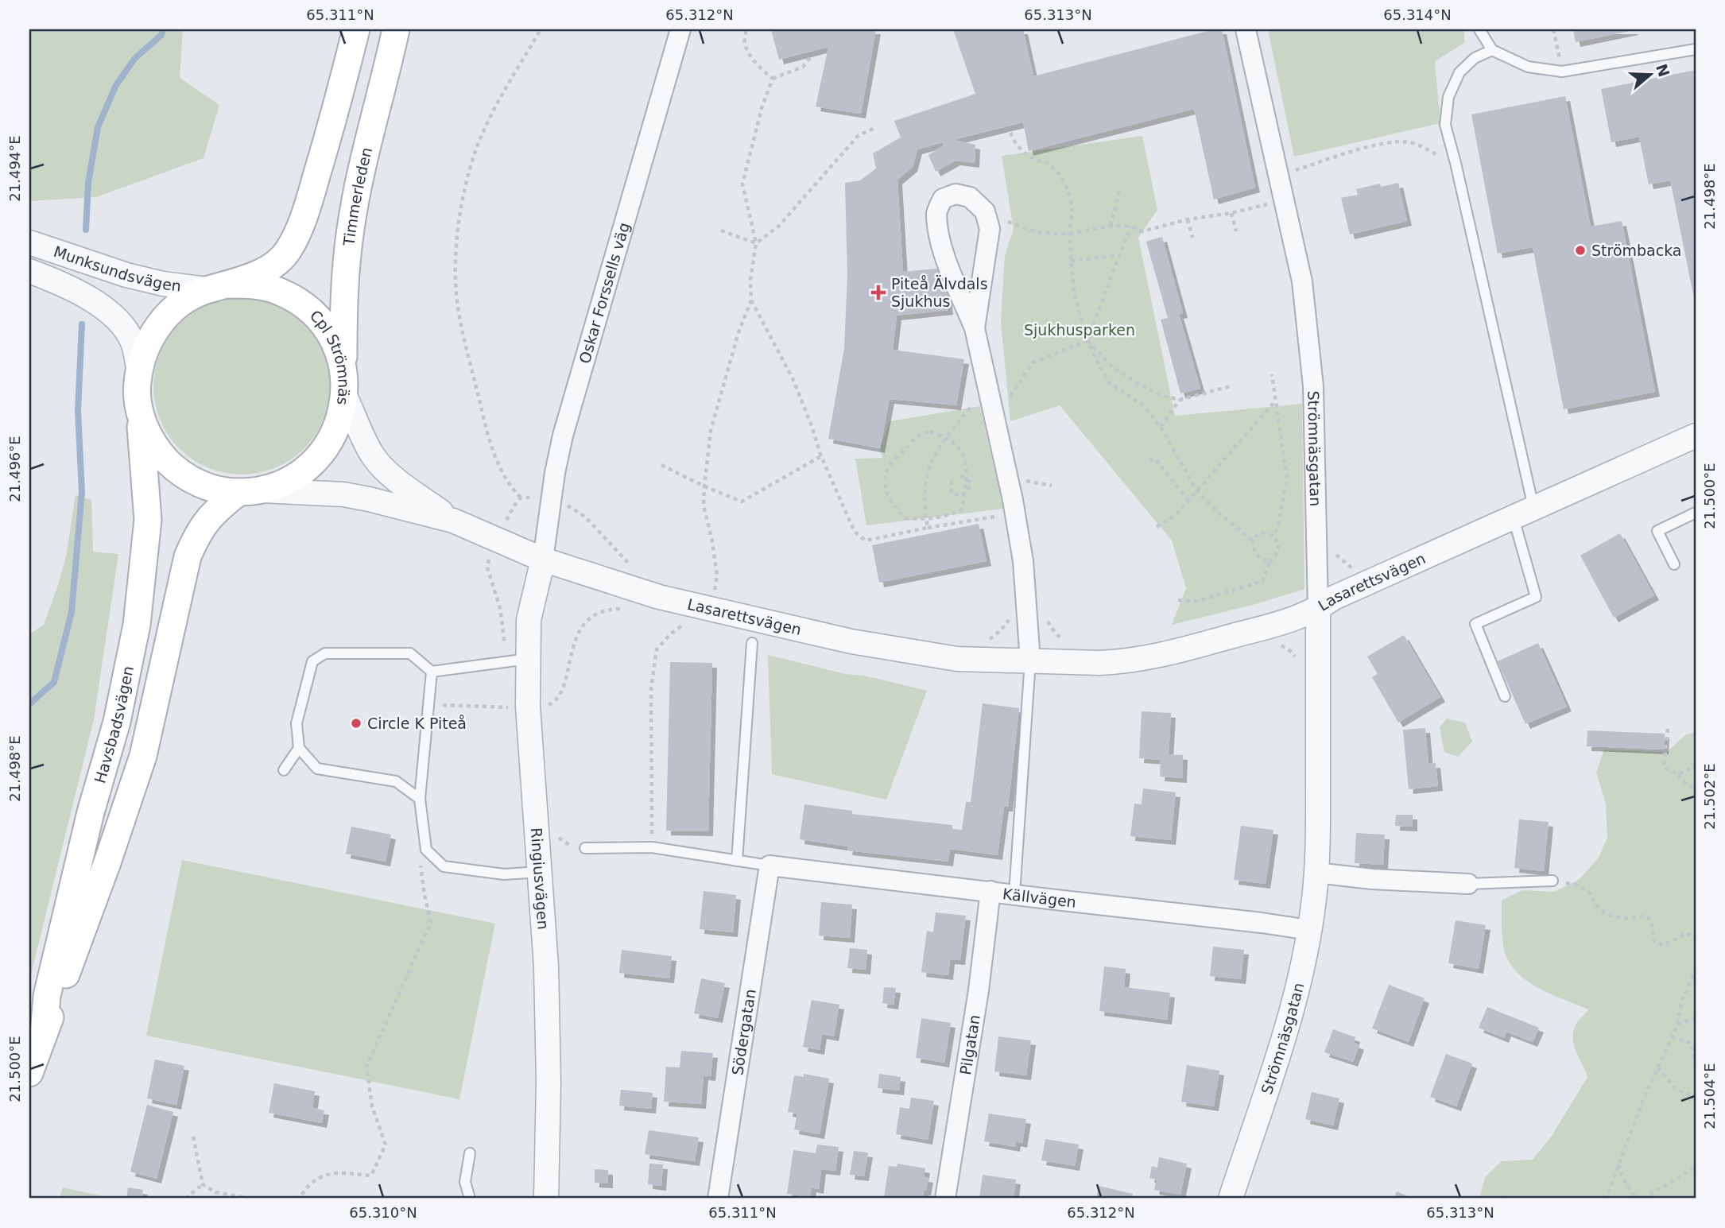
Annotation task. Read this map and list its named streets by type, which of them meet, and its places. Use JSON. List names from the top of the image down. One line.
{"streets":{"main road":["Timmerleden","Cpl Strömnäs","Havsbadsvägen"],"street":["Munksundsvägen","Oskar Forssells väg","Strömnäsgatan","Lasarettsvägen","Ringiusvägen","Källvägen","Södergatan","Pilgatan"]},"crossings":[["Timmerleden","Cpl Strömnäs"],["Munksundsvägen","Cpl Strömnäs"],["Oskar Forssells väg","Lasarettsvägen"],["Oskar Forssells väg","Ringiusvägen"],["Cpl Strömnäs","Lasarettsvägen"],["Cpl Strömnäs","Havsbadsvägen"],["Strömnäsgatan","Lasarettsvägen"],["Strömnäsgatan","Källvägen"],["Lasarettsvägen","Havsbadsvägen"],["Lasarettsvägen","Ringiusvägen"],["Källvägen","Södergatan"],["Källvägen","Pilgatan"]],"parks":["Sjukhusparken"],"places":{"other":["Strömbacka","Circle K Piteå"],"health":["Piteå Älvdals Sjukhus"]},"north":"right","coordinates":["65.311°N","65.312°N","65.313°N","65.314°N","21.494°E","21.498°E","21.496°E","21.500°E","21.502°E","21.504°E","65.310°N"]}
